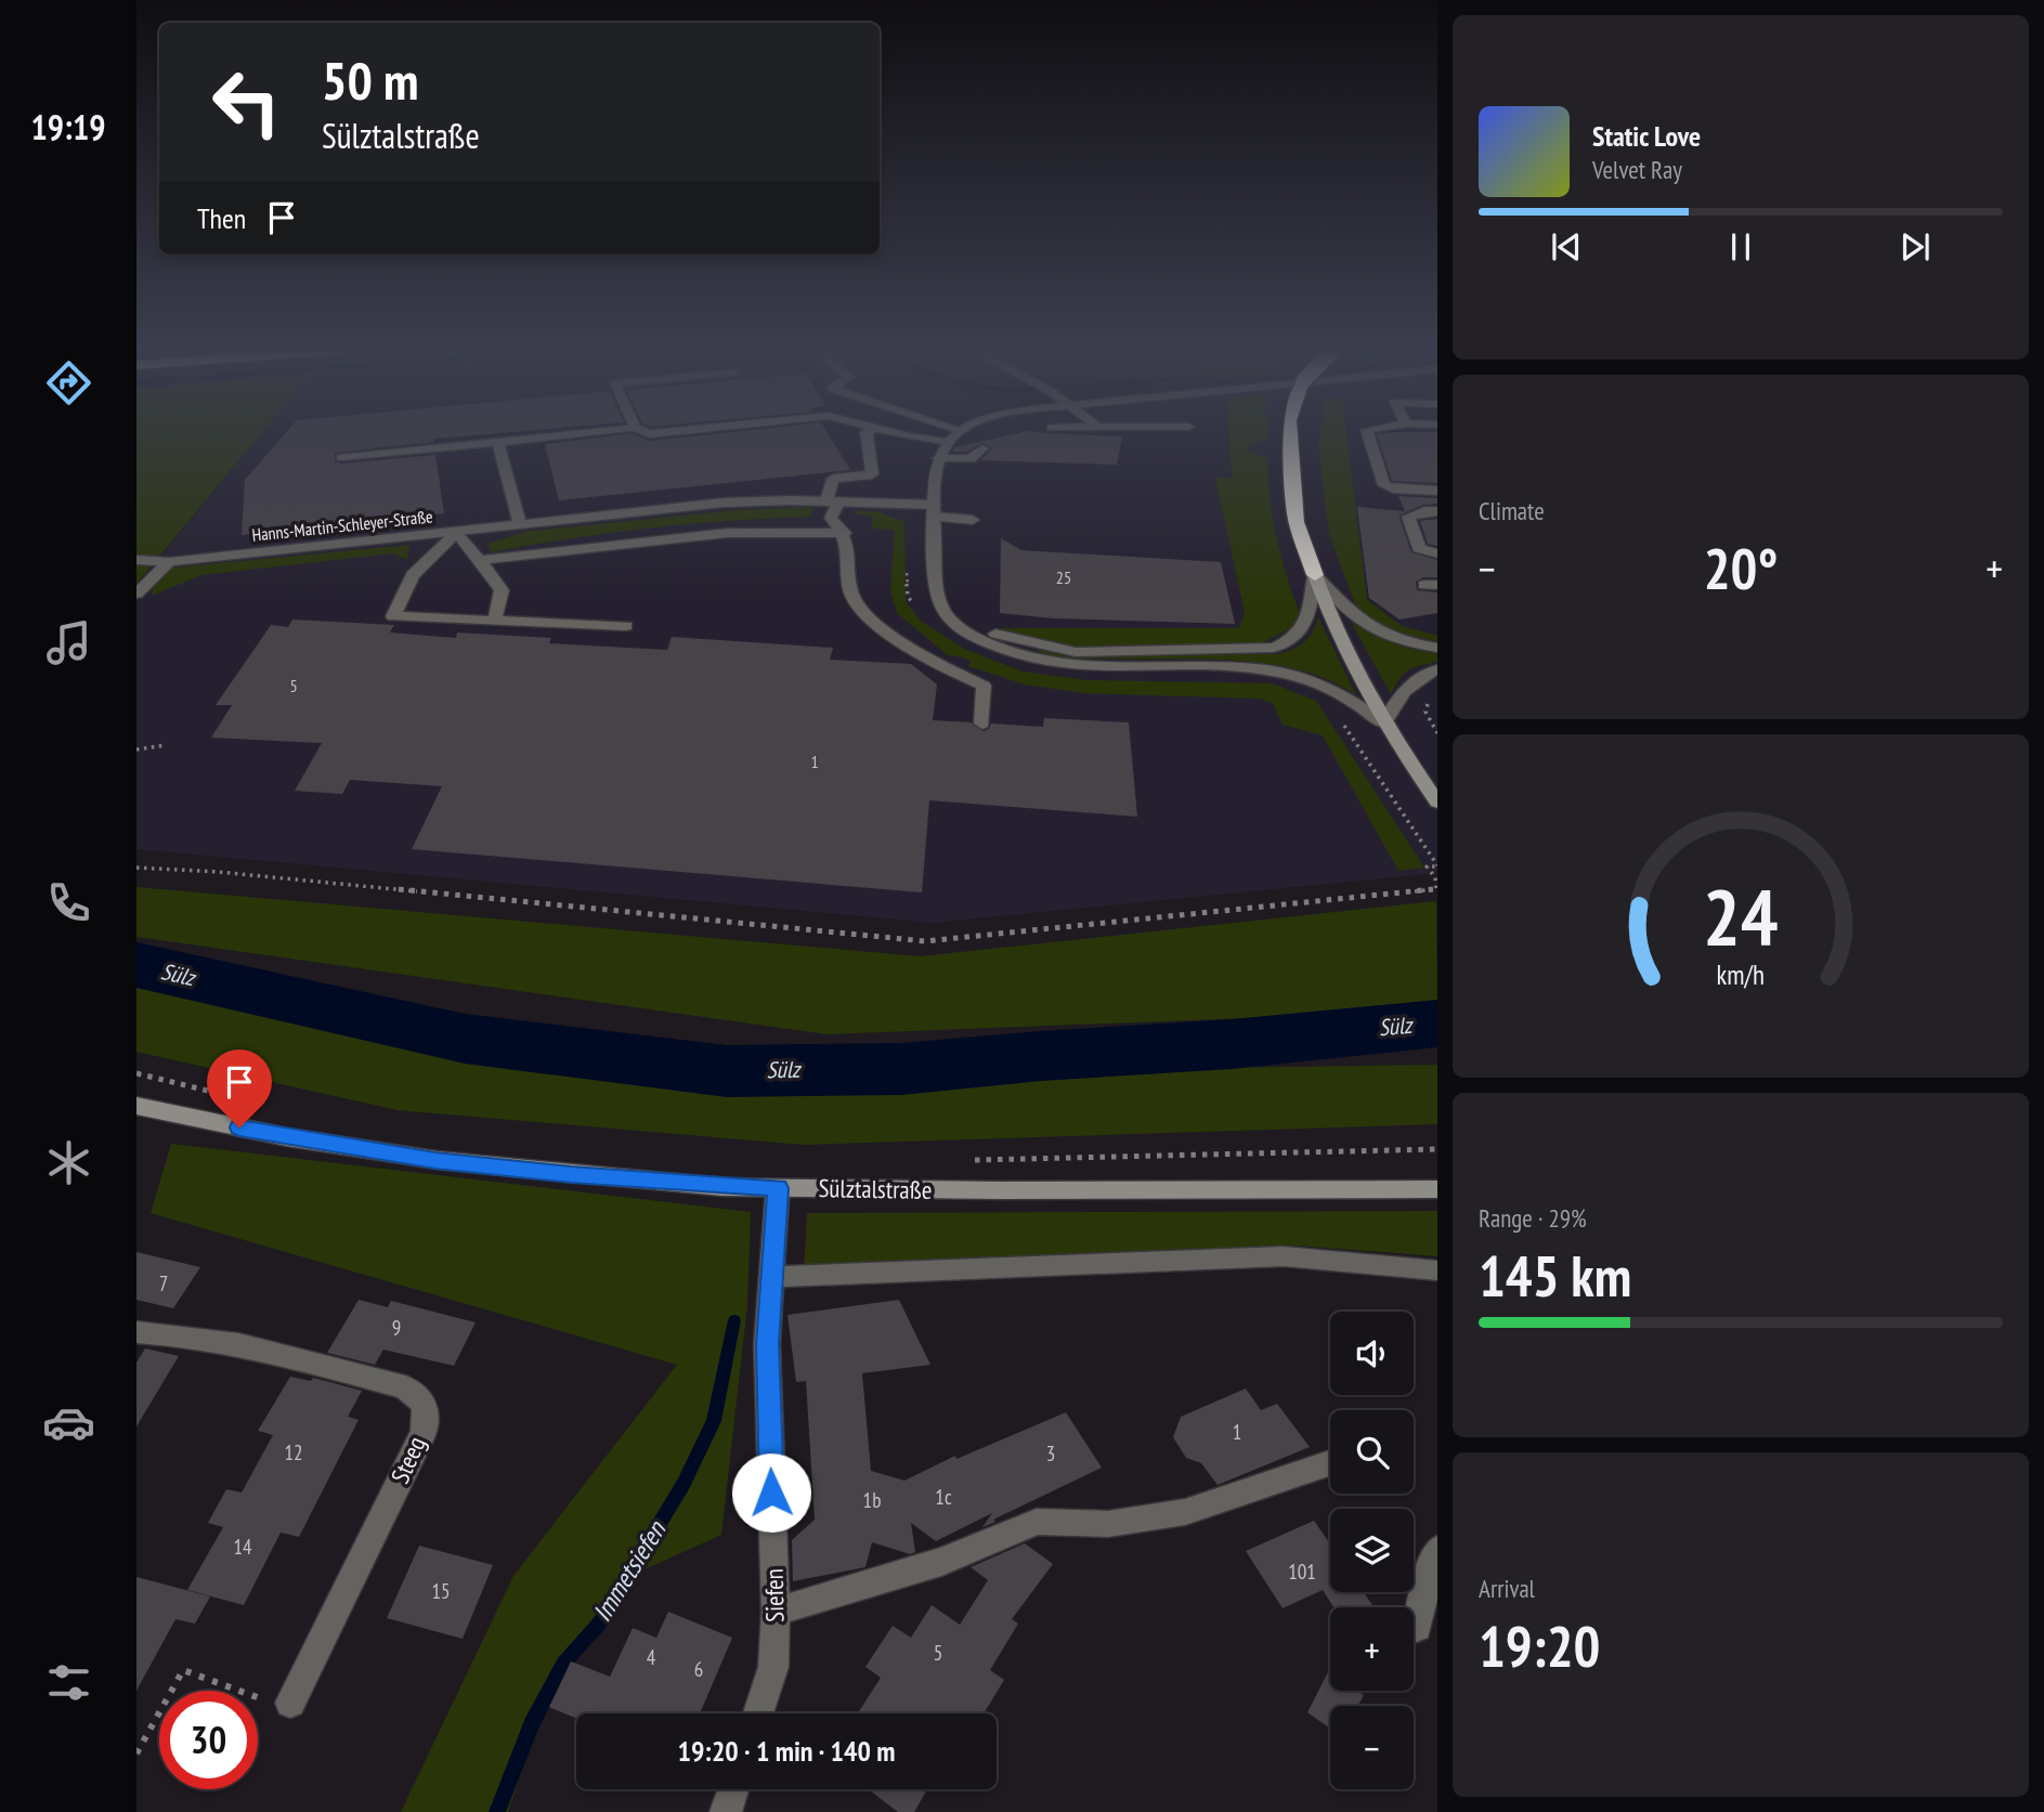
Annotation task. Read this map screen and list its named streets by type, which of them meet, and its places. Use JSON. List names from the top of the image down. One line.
{"streets":{"main road":["Sülztalstraße"],"street":["Hanns-Martin-Schleyer-Straße","Steeg","Siefen"]},"crossings":[["Sülztalstraße","Siefen"]],"water":["Sülz","Immetsiefen"],"house_numbers":["25","5","1","7","9","1","12","3","1c","1b","14","101","15","5","4","6"],"page":{"tabs":"19:19","turn":["50 m","Sülztalstraße"],"song":["Static Love","Velvet Ray"],"then":"Then","tile":["Climate",["Range · 29%","145 km"],["Arrival","19:20"]],"heat":["−","20°","+"],"map_buttons":["+","−"],"limit":"30","trip":"19:20 · 1 min · 140 m","gauge":["24","km/h"]}}
